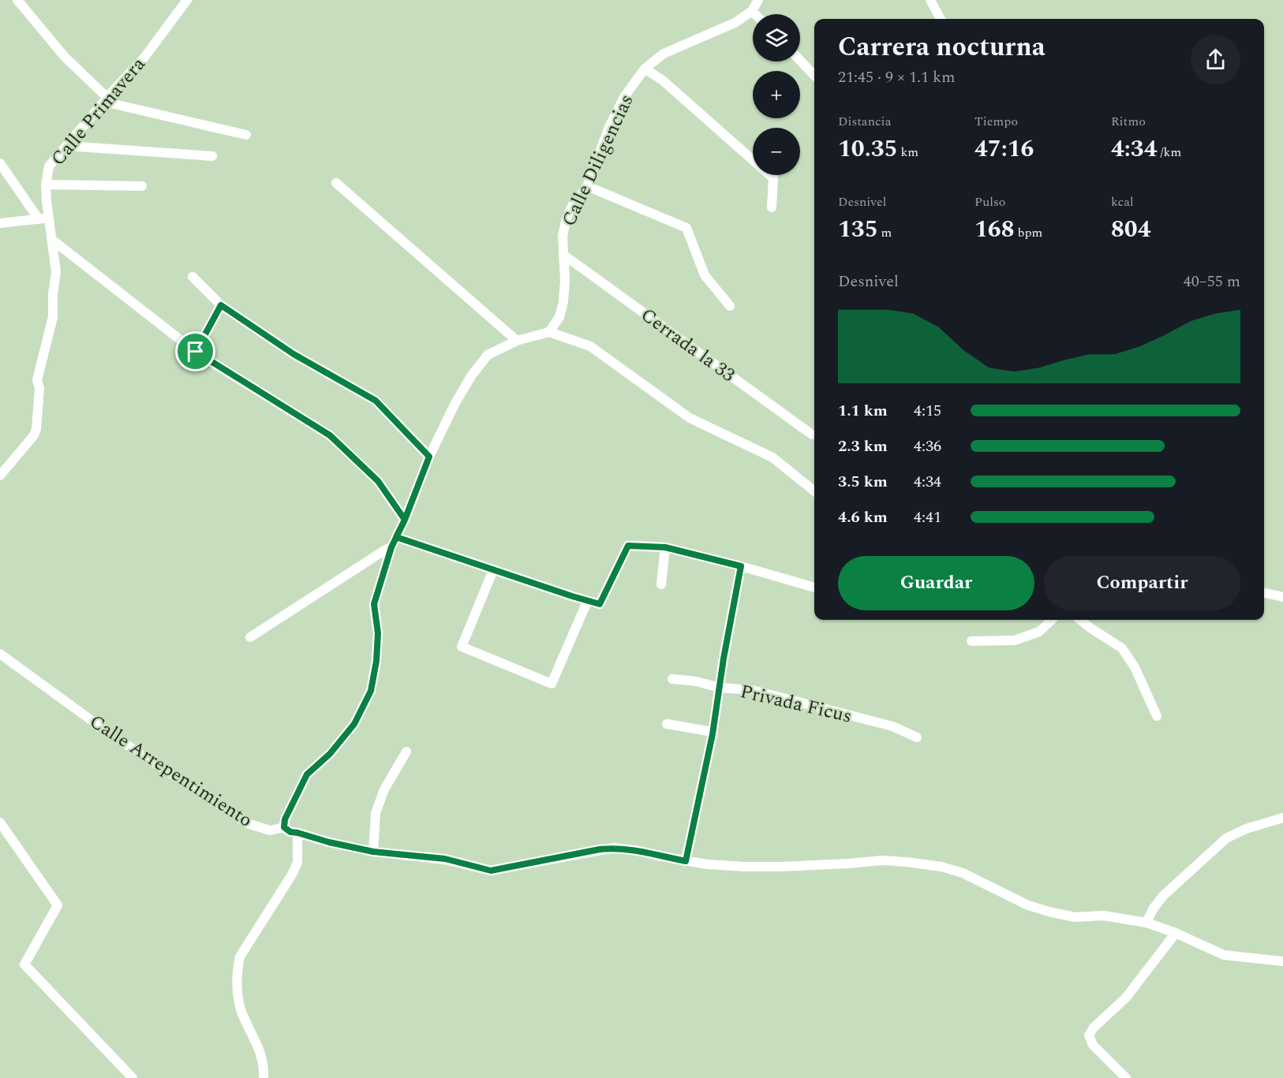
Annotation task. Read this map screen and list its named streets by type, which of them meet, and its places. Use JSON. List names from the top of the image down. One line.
{"streets":{"street":["Calle Primavera","Calle Diligencias","Cerrada la 33","Privada Ficus","Calle Arrepentimiento"]},"crossings":[["Calle Diligencias","Cerrada la 33"]],"page":{"map_buttons":["+","−"],"heading":["Carrera nocturna","21:45 · 9 × 1.1 km"],"stats":[["Distancia","10.35 km"],["Tiempo","47:16"],["Ritmo","4:34 /km"],["Desnivel","135 m"],["Pulso","168 bpm"],["kcal","804"]],"chart":["Desnivel","40–55 m"],"list":[{"name":"1.1 km","note":"4:15"},{"name":"2.3 km","note":"4:36"},{"name":"3.5 km","note":"4:34"},{"name":"4.6 km","note":"4:41"}],"buttons":["Guardar","Compartir"]}}
